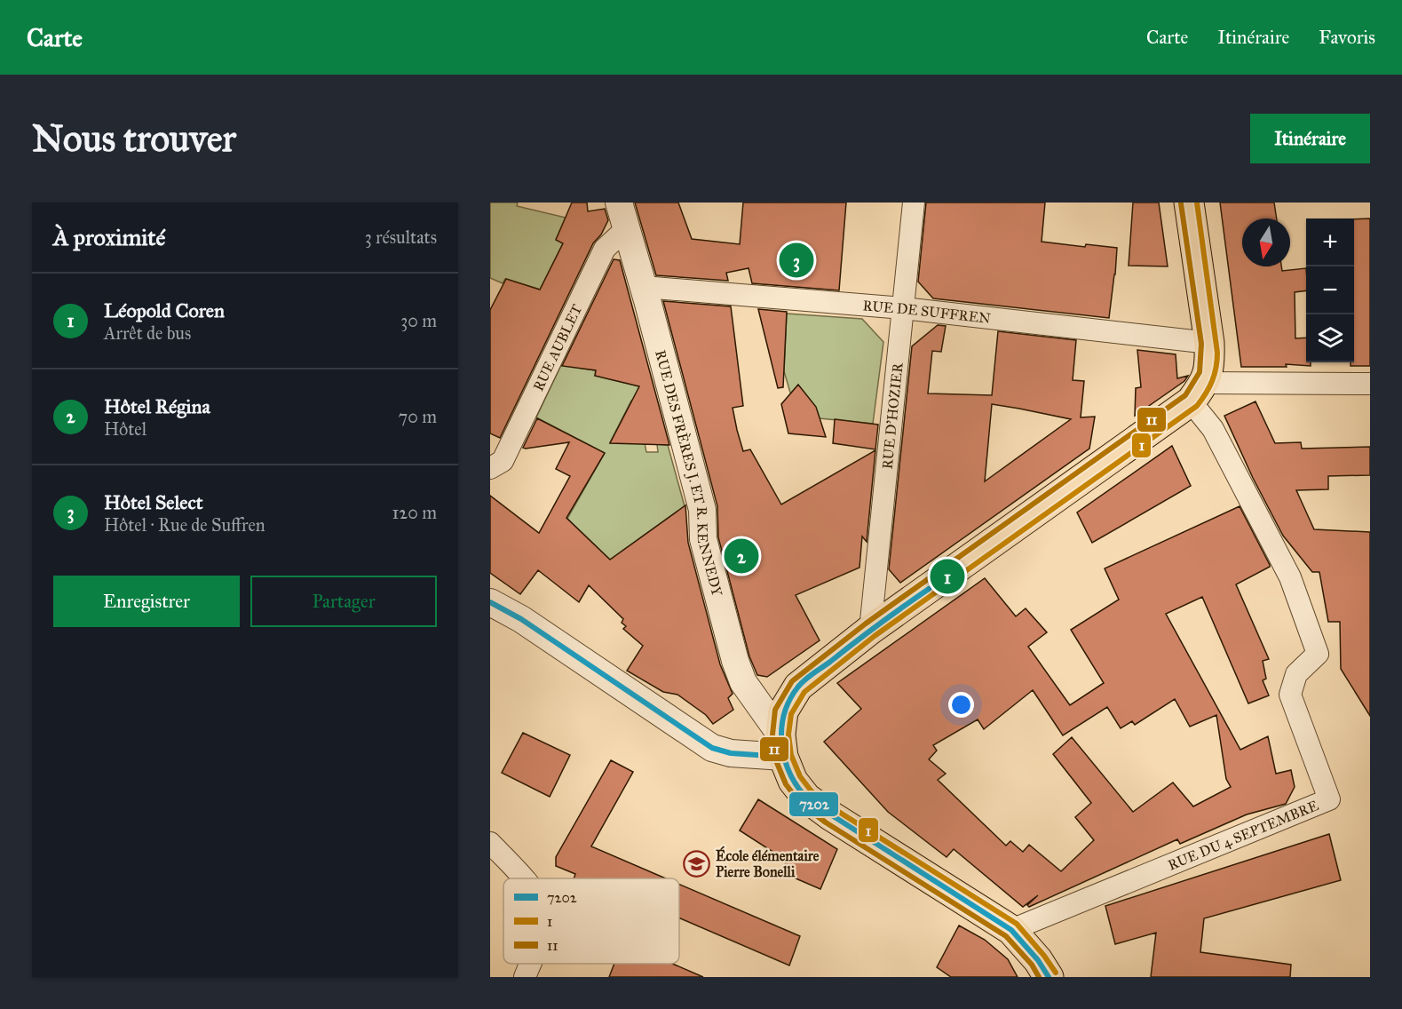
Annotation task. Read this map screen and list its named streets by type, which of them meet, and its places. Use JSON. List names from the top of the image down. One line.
{"streets":{"street":["RUE DE SUFFREN","RUE AUBLET","RUE D'HOZIER","RUE DES FRÈRES J. ET R. KENNEDY","RUE DU 4 SEPTEMBRE"]},"crossings":[["RUE DE SUFFREN","RUE D'HOZIER"],["RUE DE SUFFREN","RUE DES FRÈRES J. ET R. KENNEDY"],["RUE AUBLET","RUE DES FRÈRES J. ET R. KENNEDY"]],"places":{"school or university":["École élémentaire Pierre Bonelli"]},"lines":["transit line 1","transit line 11","transit line 7202"],"legend":["7202","1","11"],"north":"bottom","page":{"header":"Carte","nav":["Carte","Itinéraire","Favoris"],"buttons":["Itinéraire",["Enregistrer","Partager"]],"title":"Nous trouver","heading":["À proximité","3 résultats"],"map_buttons":["+","−"],"pins":["3","2","1"],"list":[{"mark":"1","name":"Léopold Coren","note":"Arrêt de bus","value":"30 m"},{"mark":"2","name":"Hôtel Régina","note":"Hôtel","value":"70 m"},{"mark":"3","name":"Hôtel Select","note":"Hôtel · Rue de Suffren","value":"120 m"}]}}
